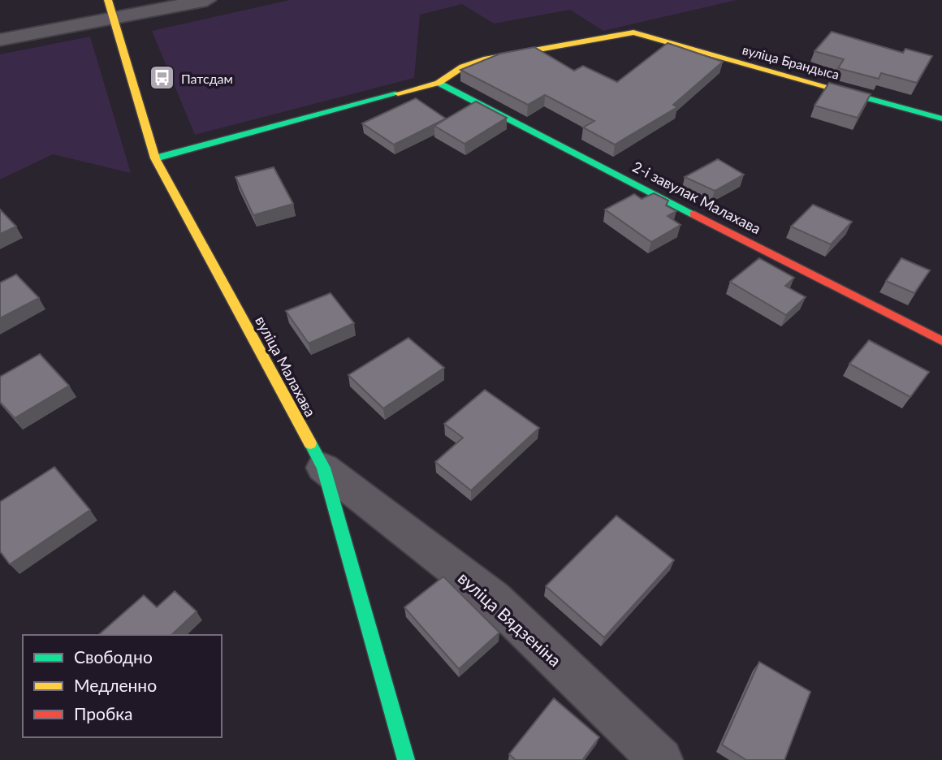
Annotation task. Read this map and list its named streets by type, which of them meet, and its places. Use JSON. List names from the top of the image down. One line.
{"streets":{"street":["вуліца Брандыса","2-і завулак Малахава","вуліца Малахава","вуліца Вядзеніна"]},"crossings":[["вуліца Брандыса","2-і завулак Малахава"],["вуліца Малахава","вуліца Вядзеніна"]],"places":{"bus stop":["Патсдам"]},"legend":["Свободно","Медленно","Пробка"]}
